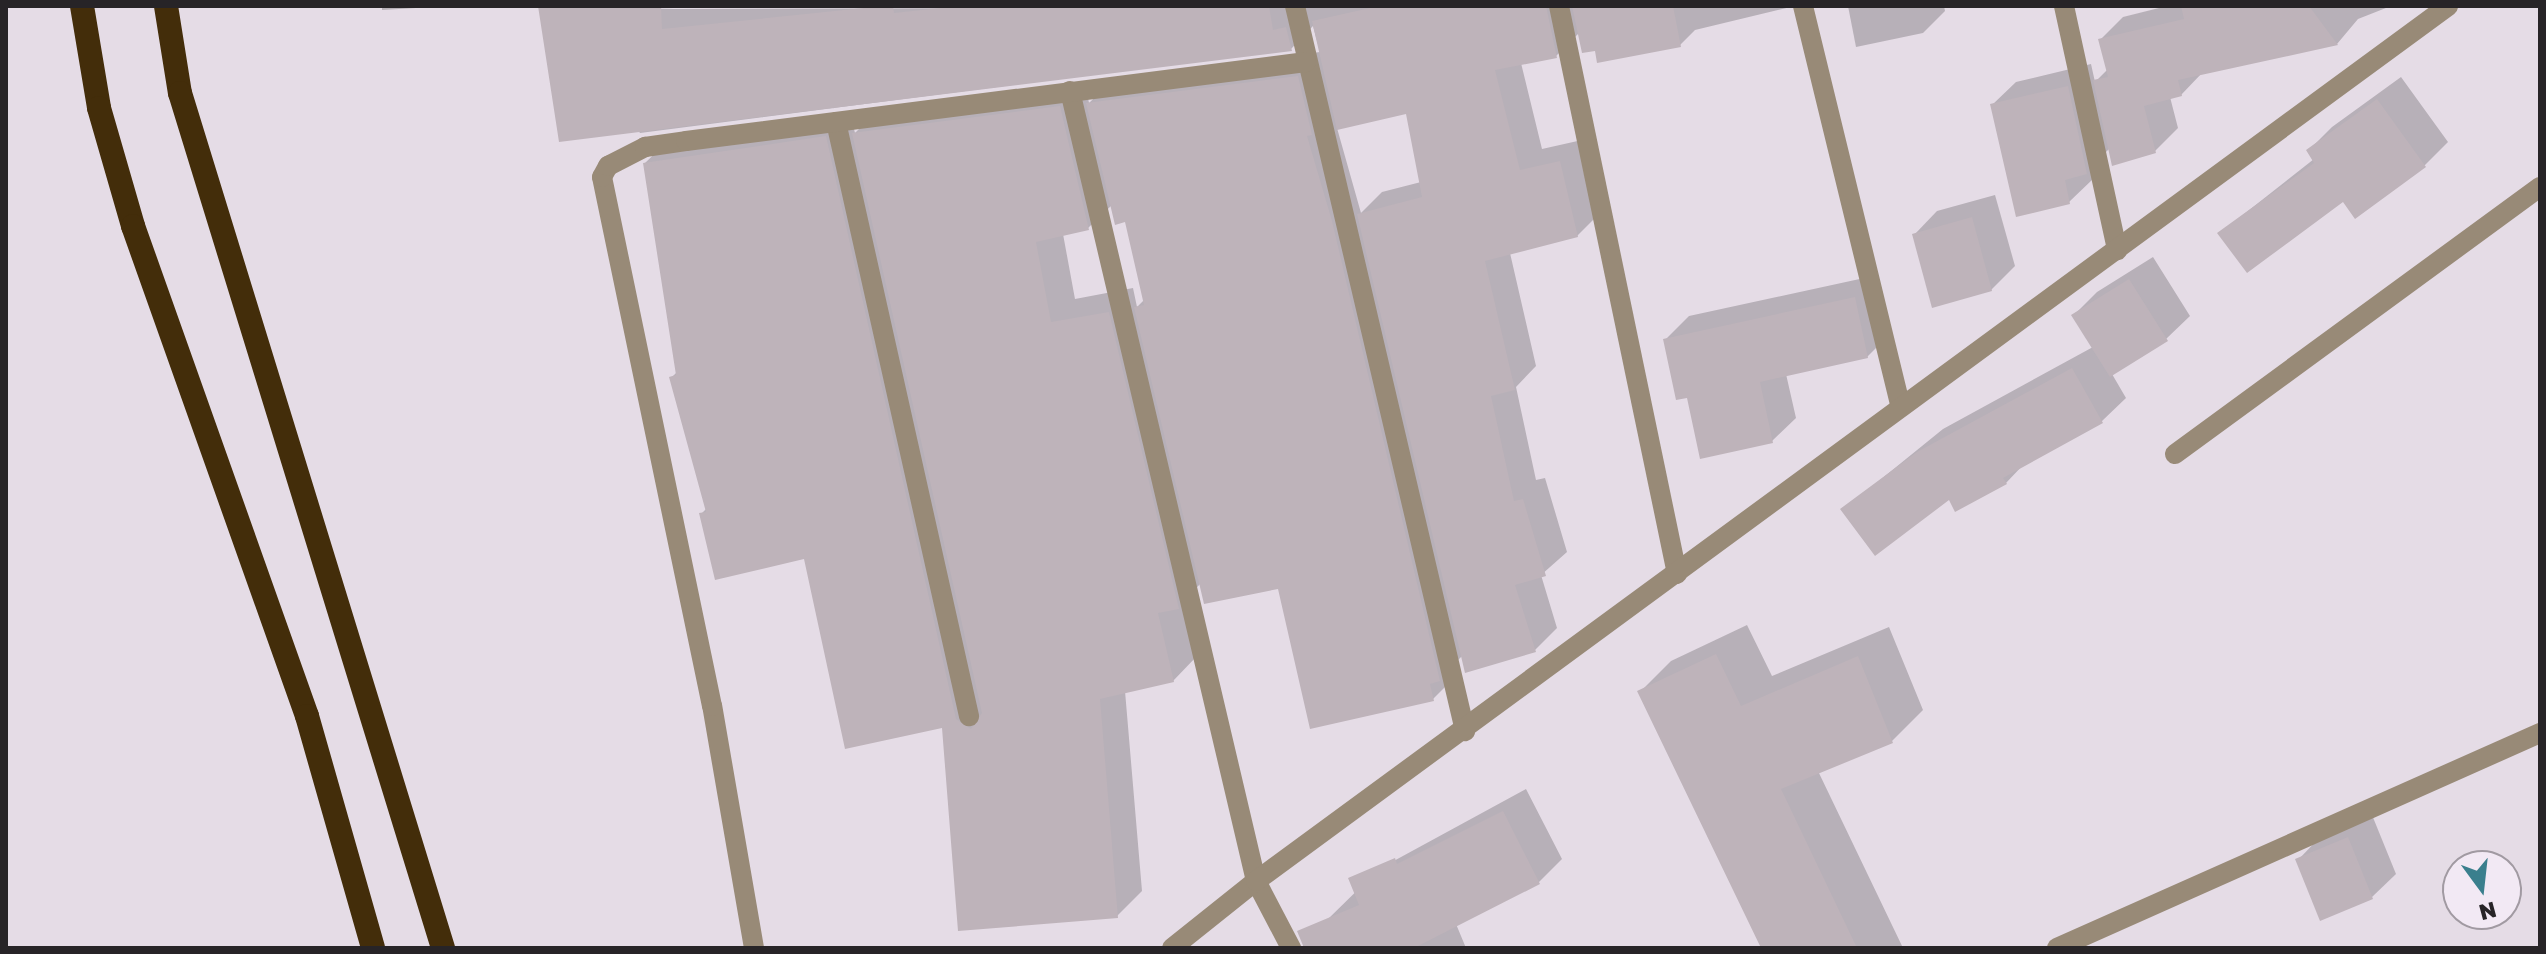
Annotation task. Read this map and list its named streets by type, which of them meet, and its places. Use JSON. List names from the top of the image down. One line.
{"north":"bottom"}
